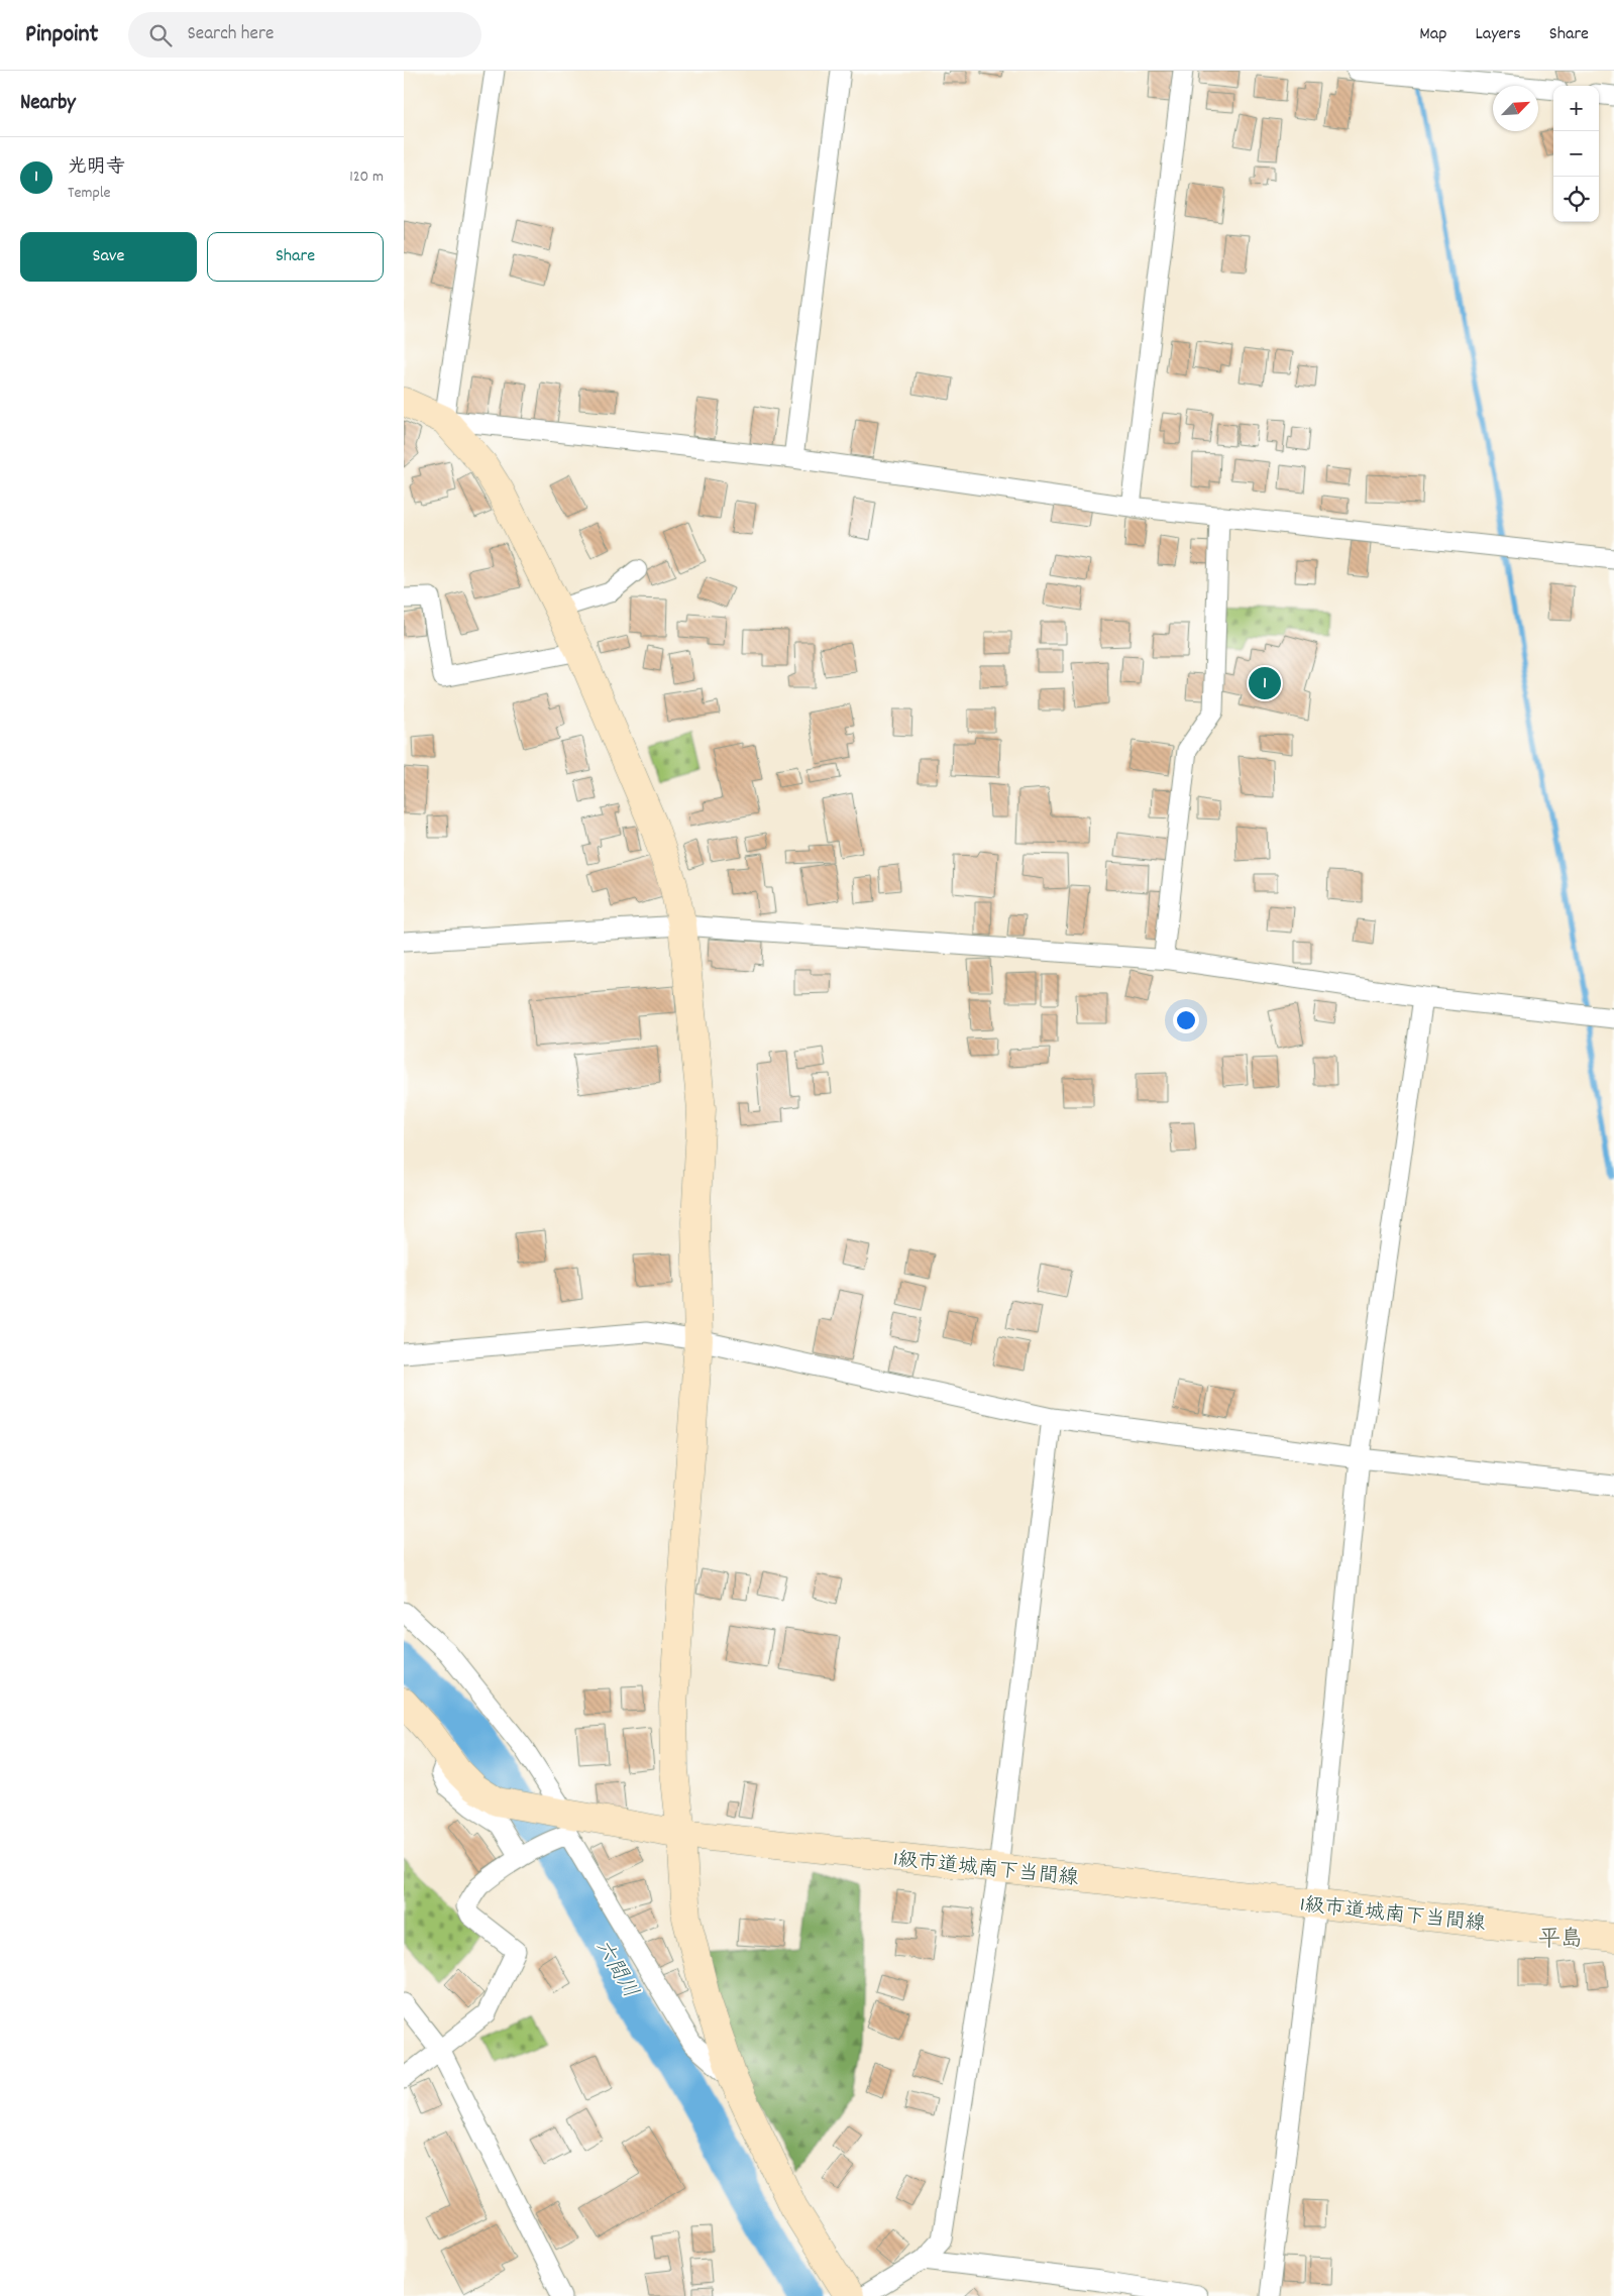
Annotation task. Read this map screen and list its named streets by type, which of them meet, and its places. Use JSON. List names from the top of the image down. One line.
{"streets":{"street":["1級市道城南下当間線"]},"districts":["平島"],"water":["六間川"],"north":"top right","page":{"header":"Pinpoint","search":"Search here","nav":["Map","Layers","Share"],"heading":"Nearby","map_buttons":["+","−"],"list":[{"mark":"1","name":"光明寺","note":"Temple","value":"120 m"}],"buttons":["Save","Share"],"pins":"1"}}
